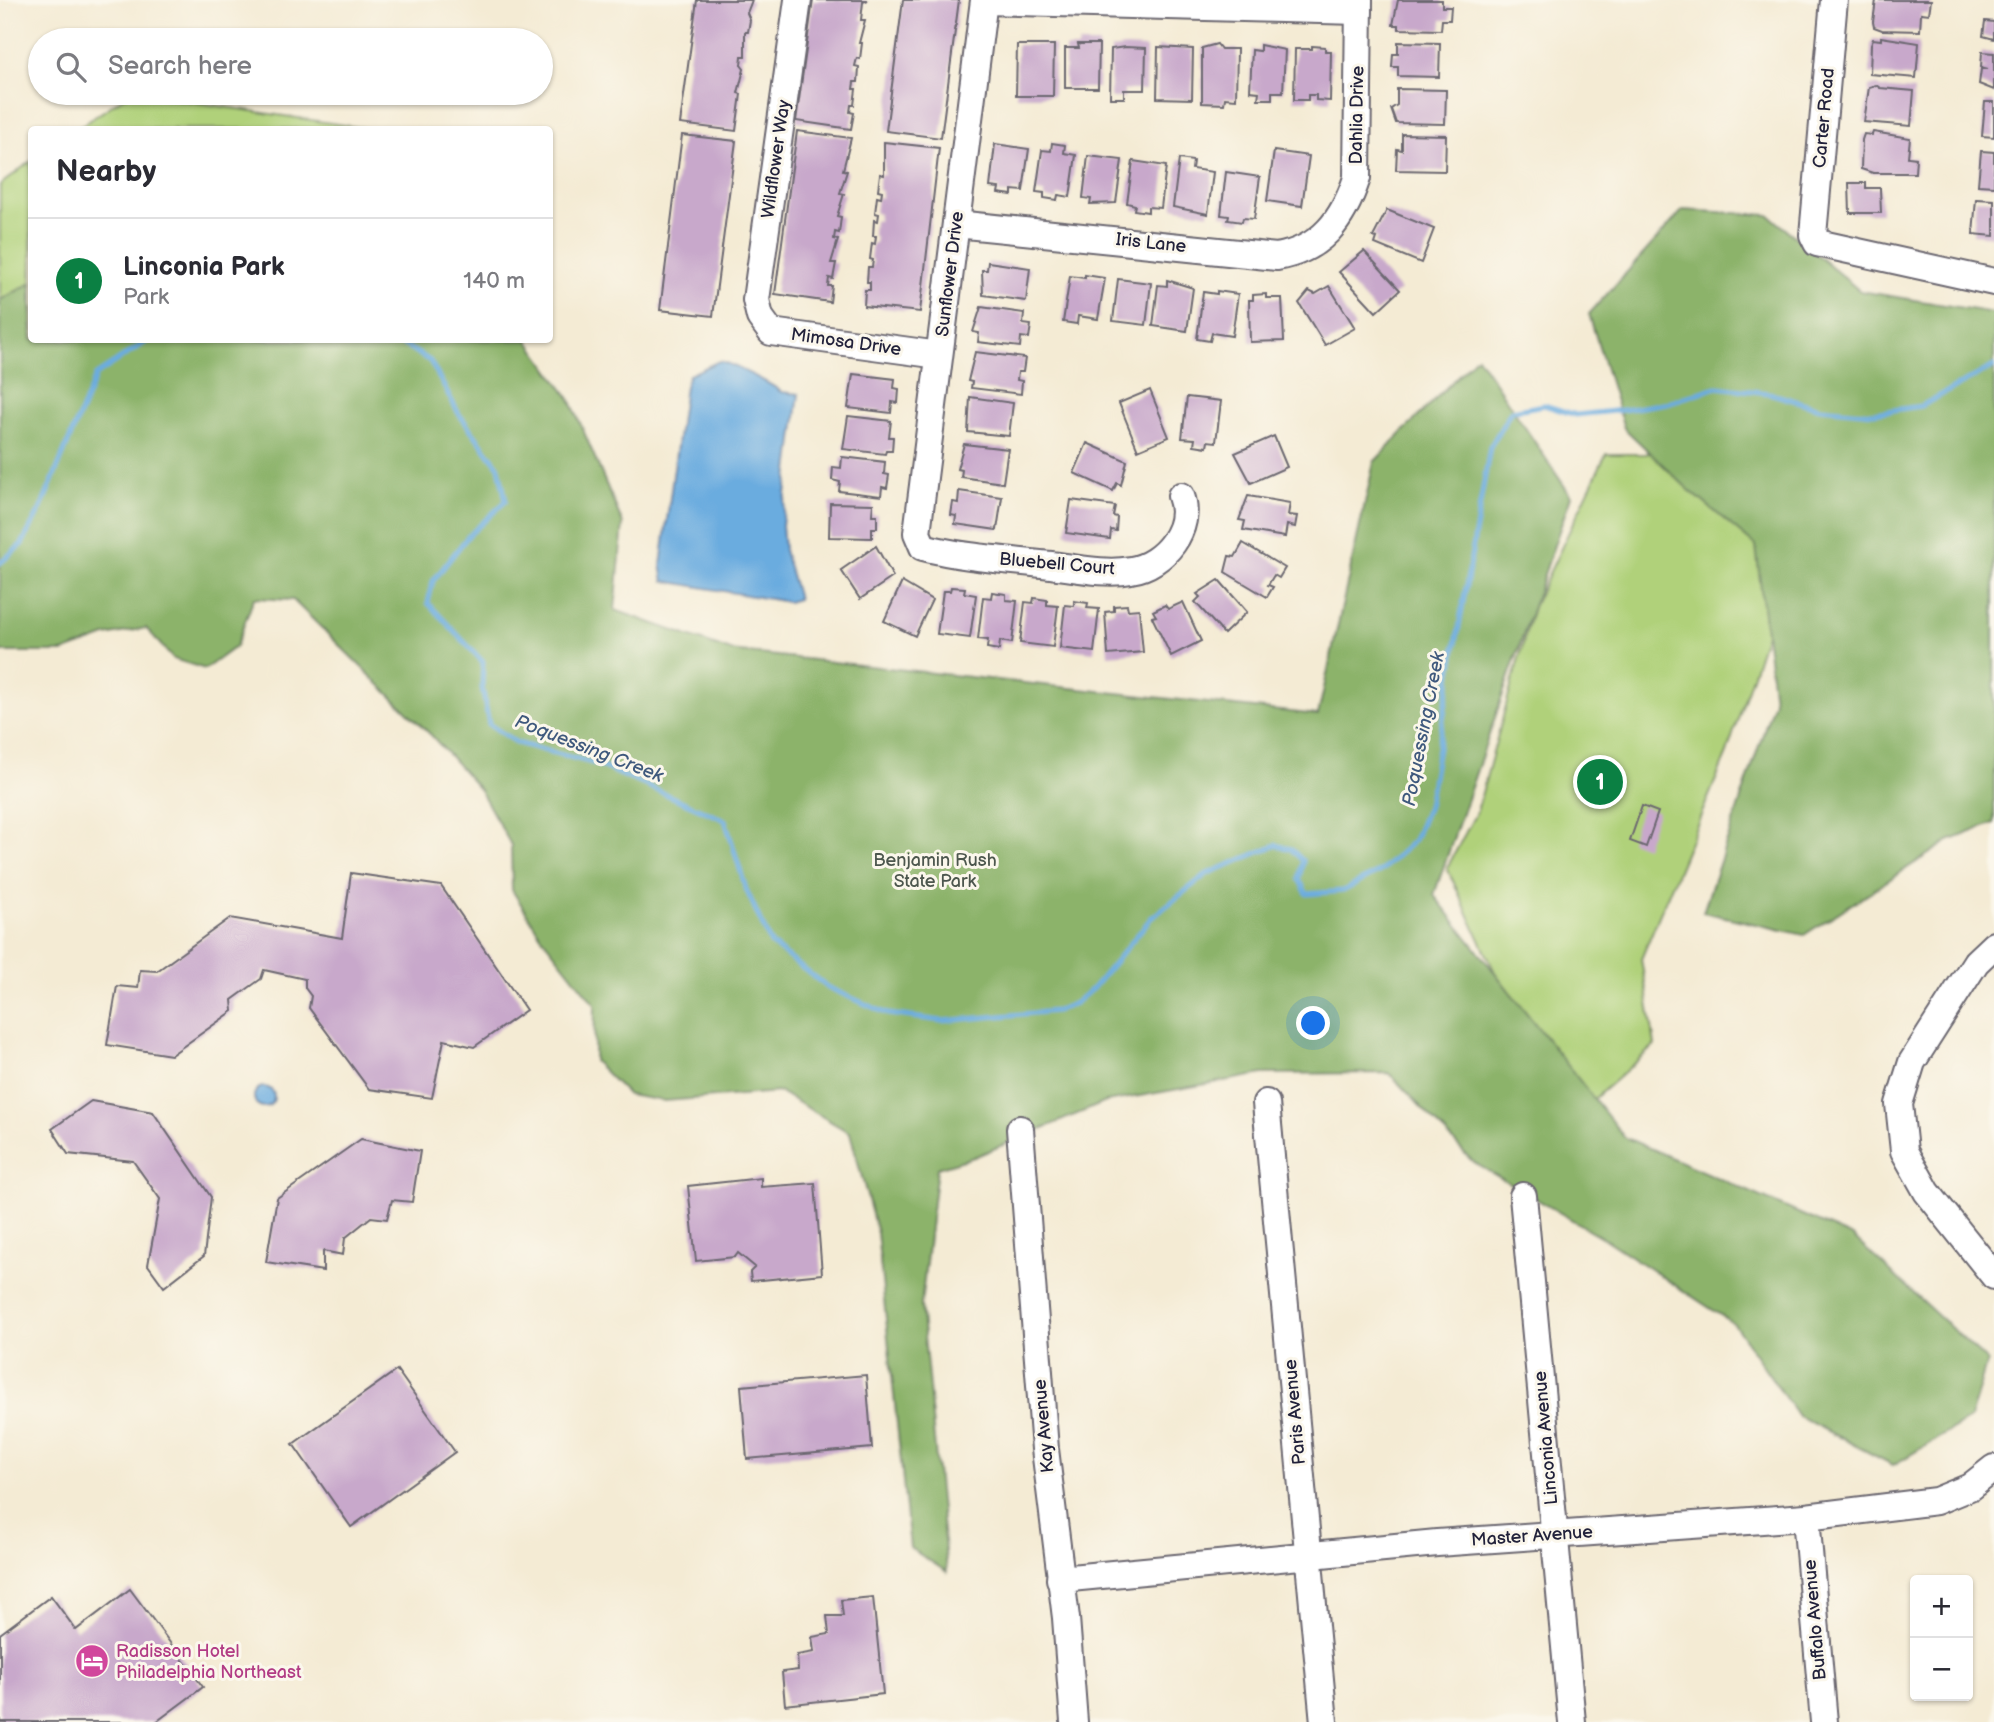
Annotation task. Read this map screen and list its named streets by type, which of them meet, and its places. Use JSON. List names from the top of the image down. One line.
{"streets":{"street":["Dahlia Drive","Carter Road","Wildflower Way","Iris Lane","Sunflower Drive","Mimosa Drive","Bluebell Court","Paris Avenue","Kay Avenue","Linconia Avenue","Master Avenue","Buffalo Avenue"]},"crossings":[["Dahlia Drive","Iris Lane"],["Wildflower Way","Mimosa Drive"],["Iris Lane","Sunflower Drive"],["Sunflower Drive","Mimosa Drive"],["Sunflower Drive","Bluebell Court"],["Paris Avenue","Master Avenue"],["Kay Avenue","Master Avenue"],["Linconia Avenue","Master Avenue"],["Master Avenue","Buffalo Avenue"]],"water":["Poquessing Creek"],"parks":["Benjamin Rush State Park"],"places":{"hotel":["Radisson Hotel Philadelphia Northeast"]},"page":{"search":"Search here","heading":"Nearby","list":[{"mark":"1","name":"Linconia Park","note":"Park","value":"140 m"}],"pins":"1","map_buttons":["+","−"]}}
